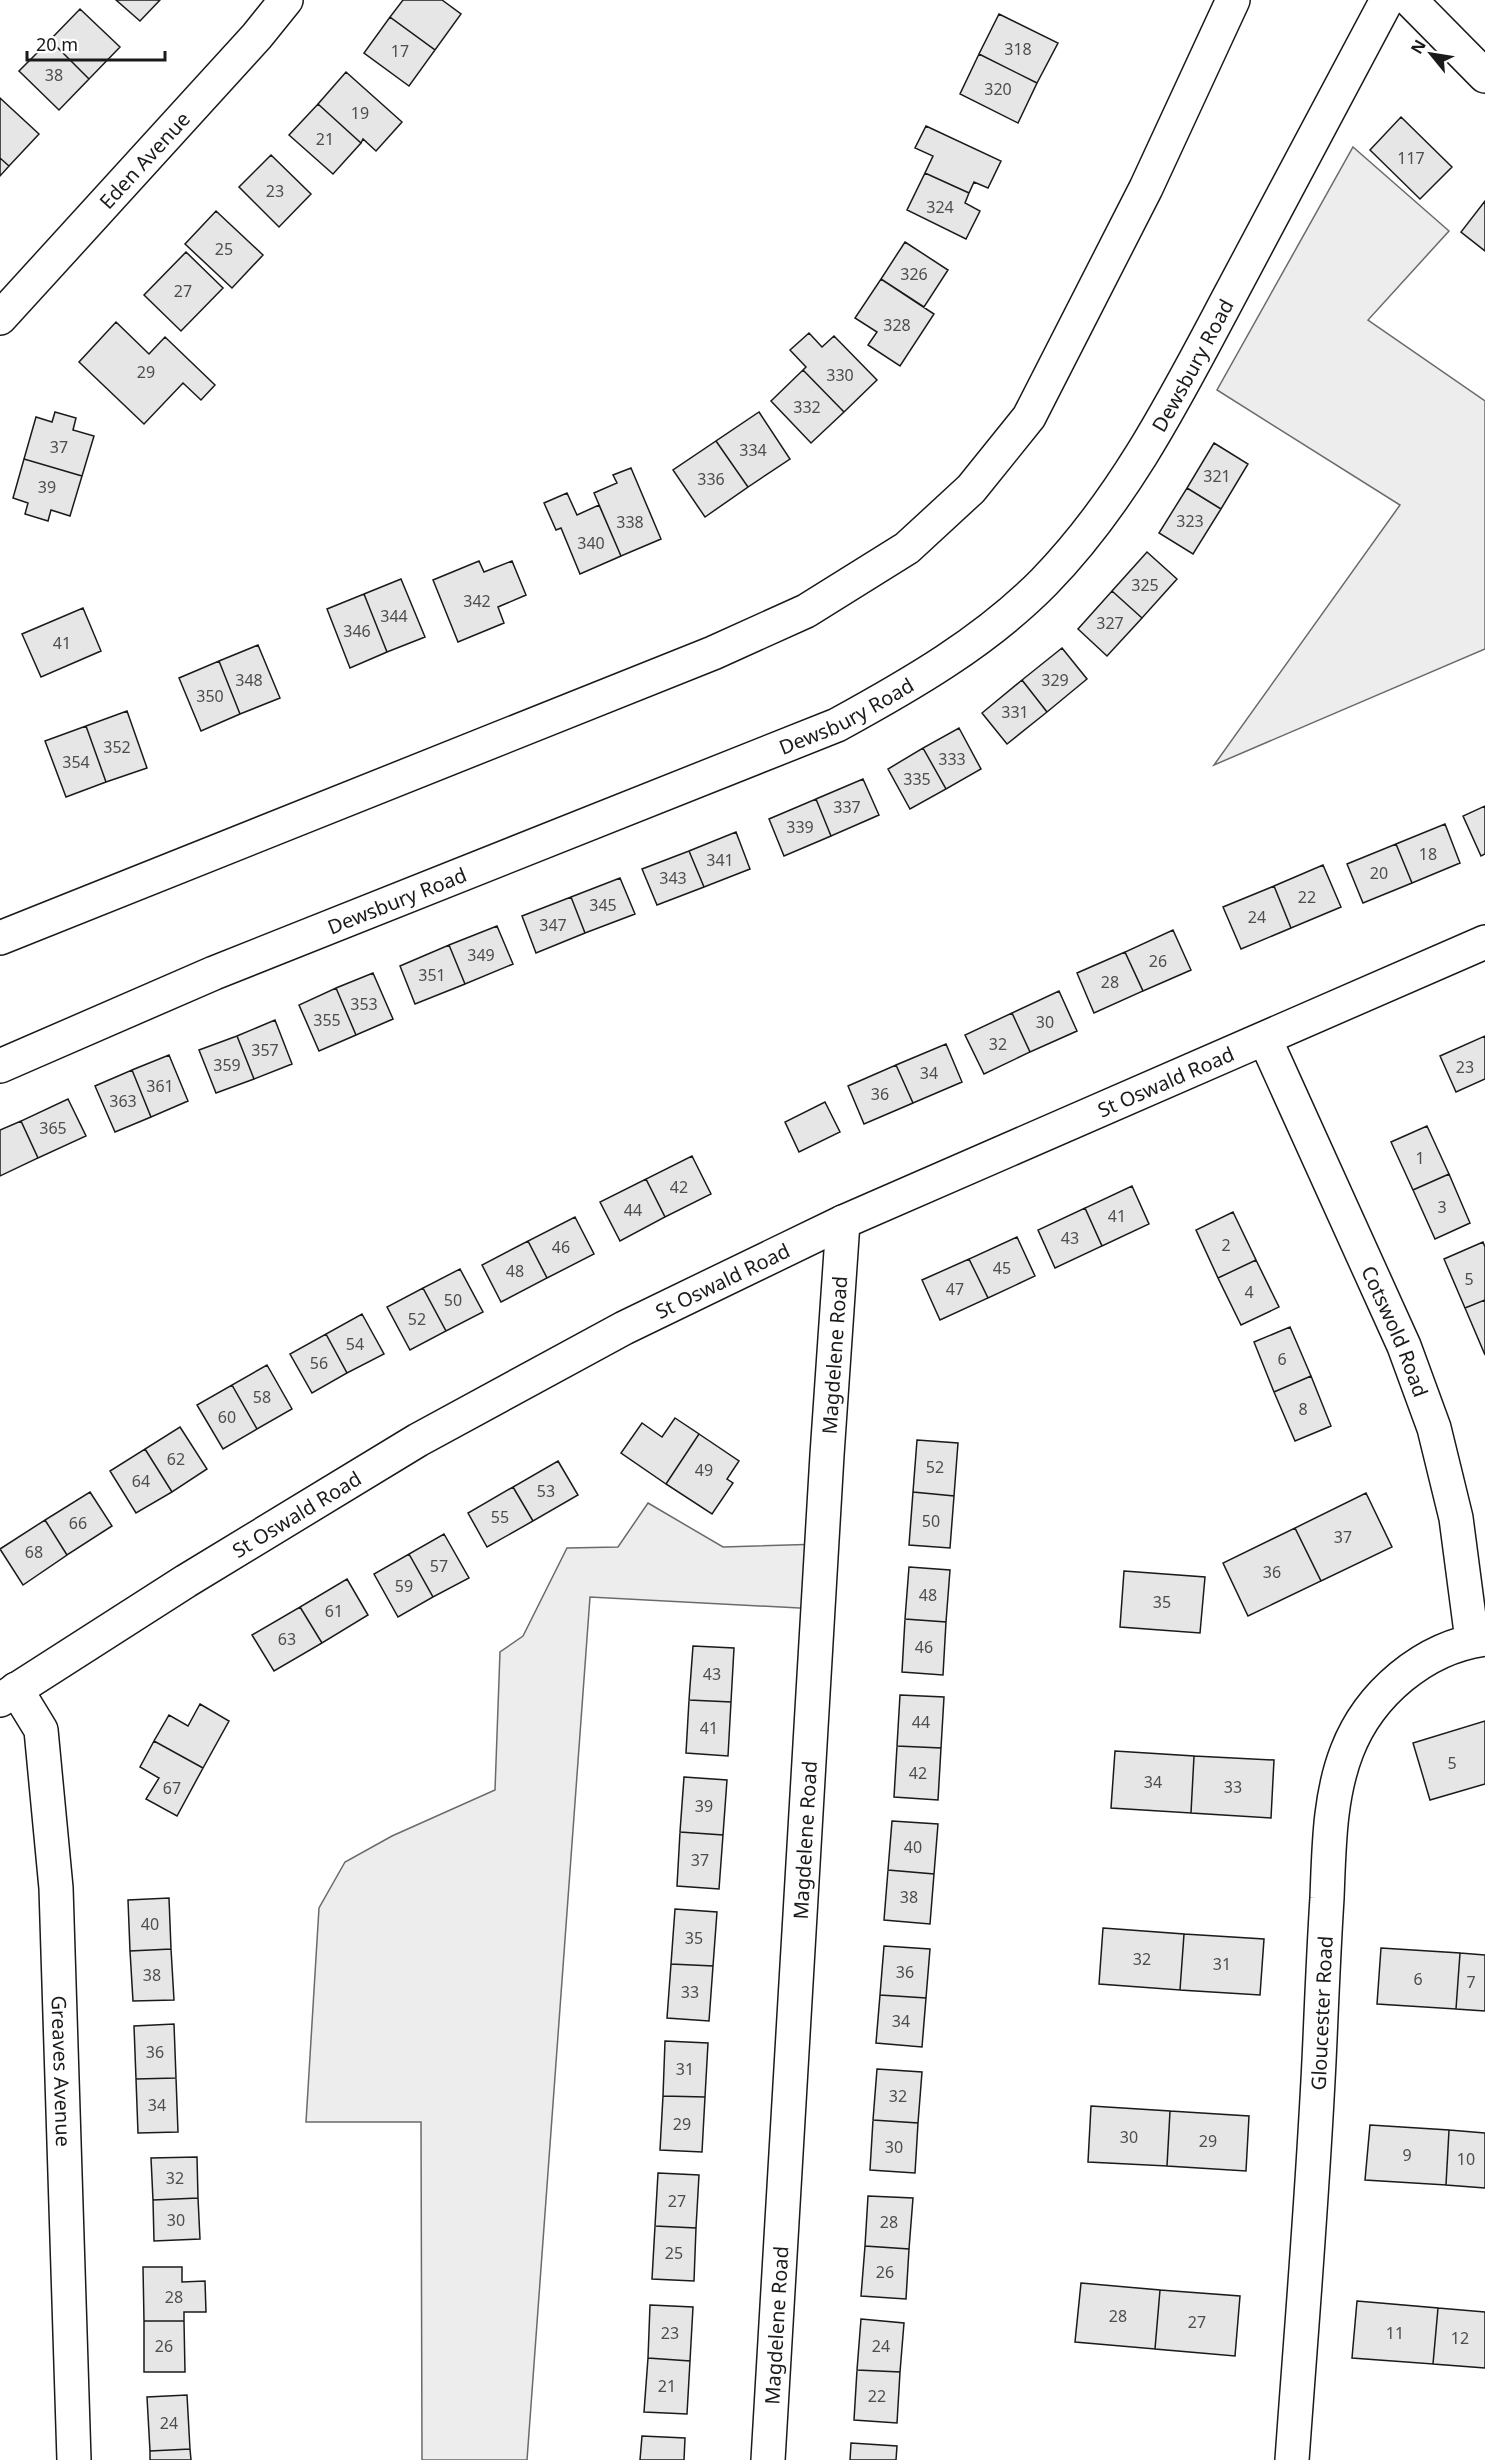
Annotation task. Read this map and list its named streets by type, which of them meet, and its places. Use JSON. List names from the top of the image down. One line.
{"streets":{"main road":["Eden Avenue","Dewsbury Road","St Oswald Road","Cotswold Road","Magdelene Road","Gloucester Road","Greaves Avenue"]},"crossings":[["St Oswald Road","Cotswold Road"],["St Oswald Road","Magdelene Road"],["St Oswald Road","Greaves Avenue"],["Cotswold Road","Gloucester Road"]],"house_numbers":["318","17","38","320","19","21","117","23","324","25","326","27","328","29","330","332","37","334","321","336","39","323","338","340","325","342","344","327","346","41","348","329","350","331","352","333","354","335","337","339","18","341","20","343","22","345","24","347","349","26","351","28","353","355","30","32","357","359","23","34","361","36","363","365","1","42","3","44","41","43","2","46","45","48","5","47","4","50","52","54","6","56","58","8","60","62","52","49","64","53","55","50","66","37","68","57","36","59","48","35","61","63","46","43","44","41","5","42","34","33","67","39","40","37","38","40","35","32","31","36","38","6","7","33","34","36","31","32","34","29","30","29","30","9","10","32","27","30","28","25","26","28","28","27","23","11","12","26","24","21","22","24"],"scale_bar":"20 m","north":"top left"}
